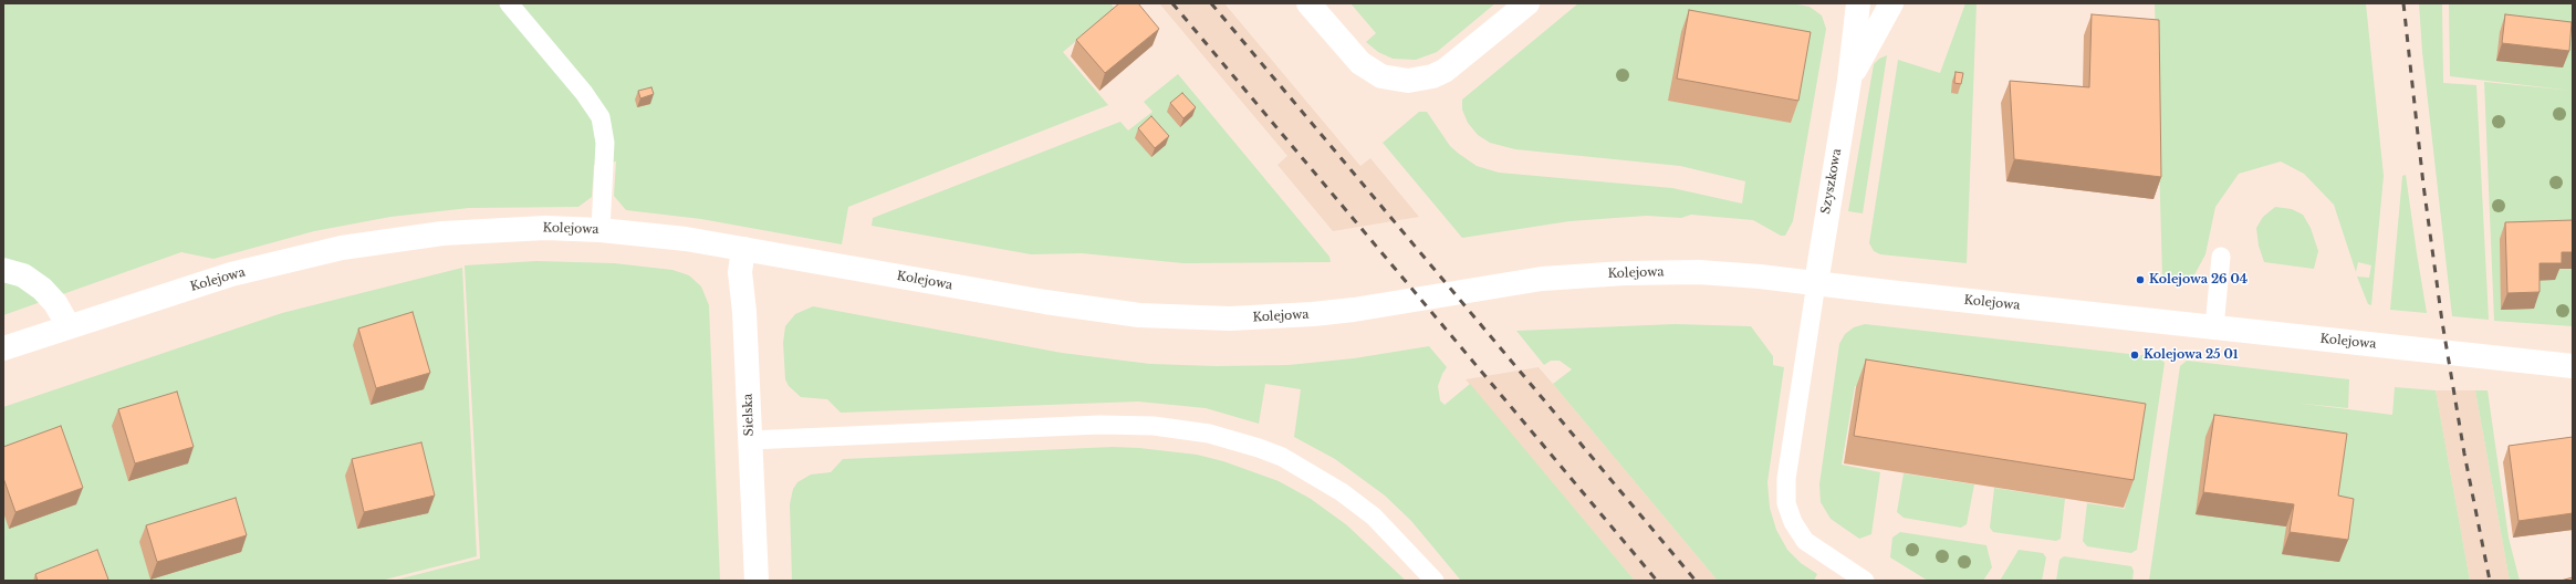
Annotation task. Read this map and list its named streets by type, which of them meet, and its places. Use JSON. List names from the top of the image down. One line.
{"streets":{"street":["Szyszkowa","Kolejowa","Sielska"]},"crossings":[["Szyszkowa","Kolejowa"],["Kolejowa","Sielska"]],"places":["Kolejowa 26 04","Kolejowa 25 01"]}
